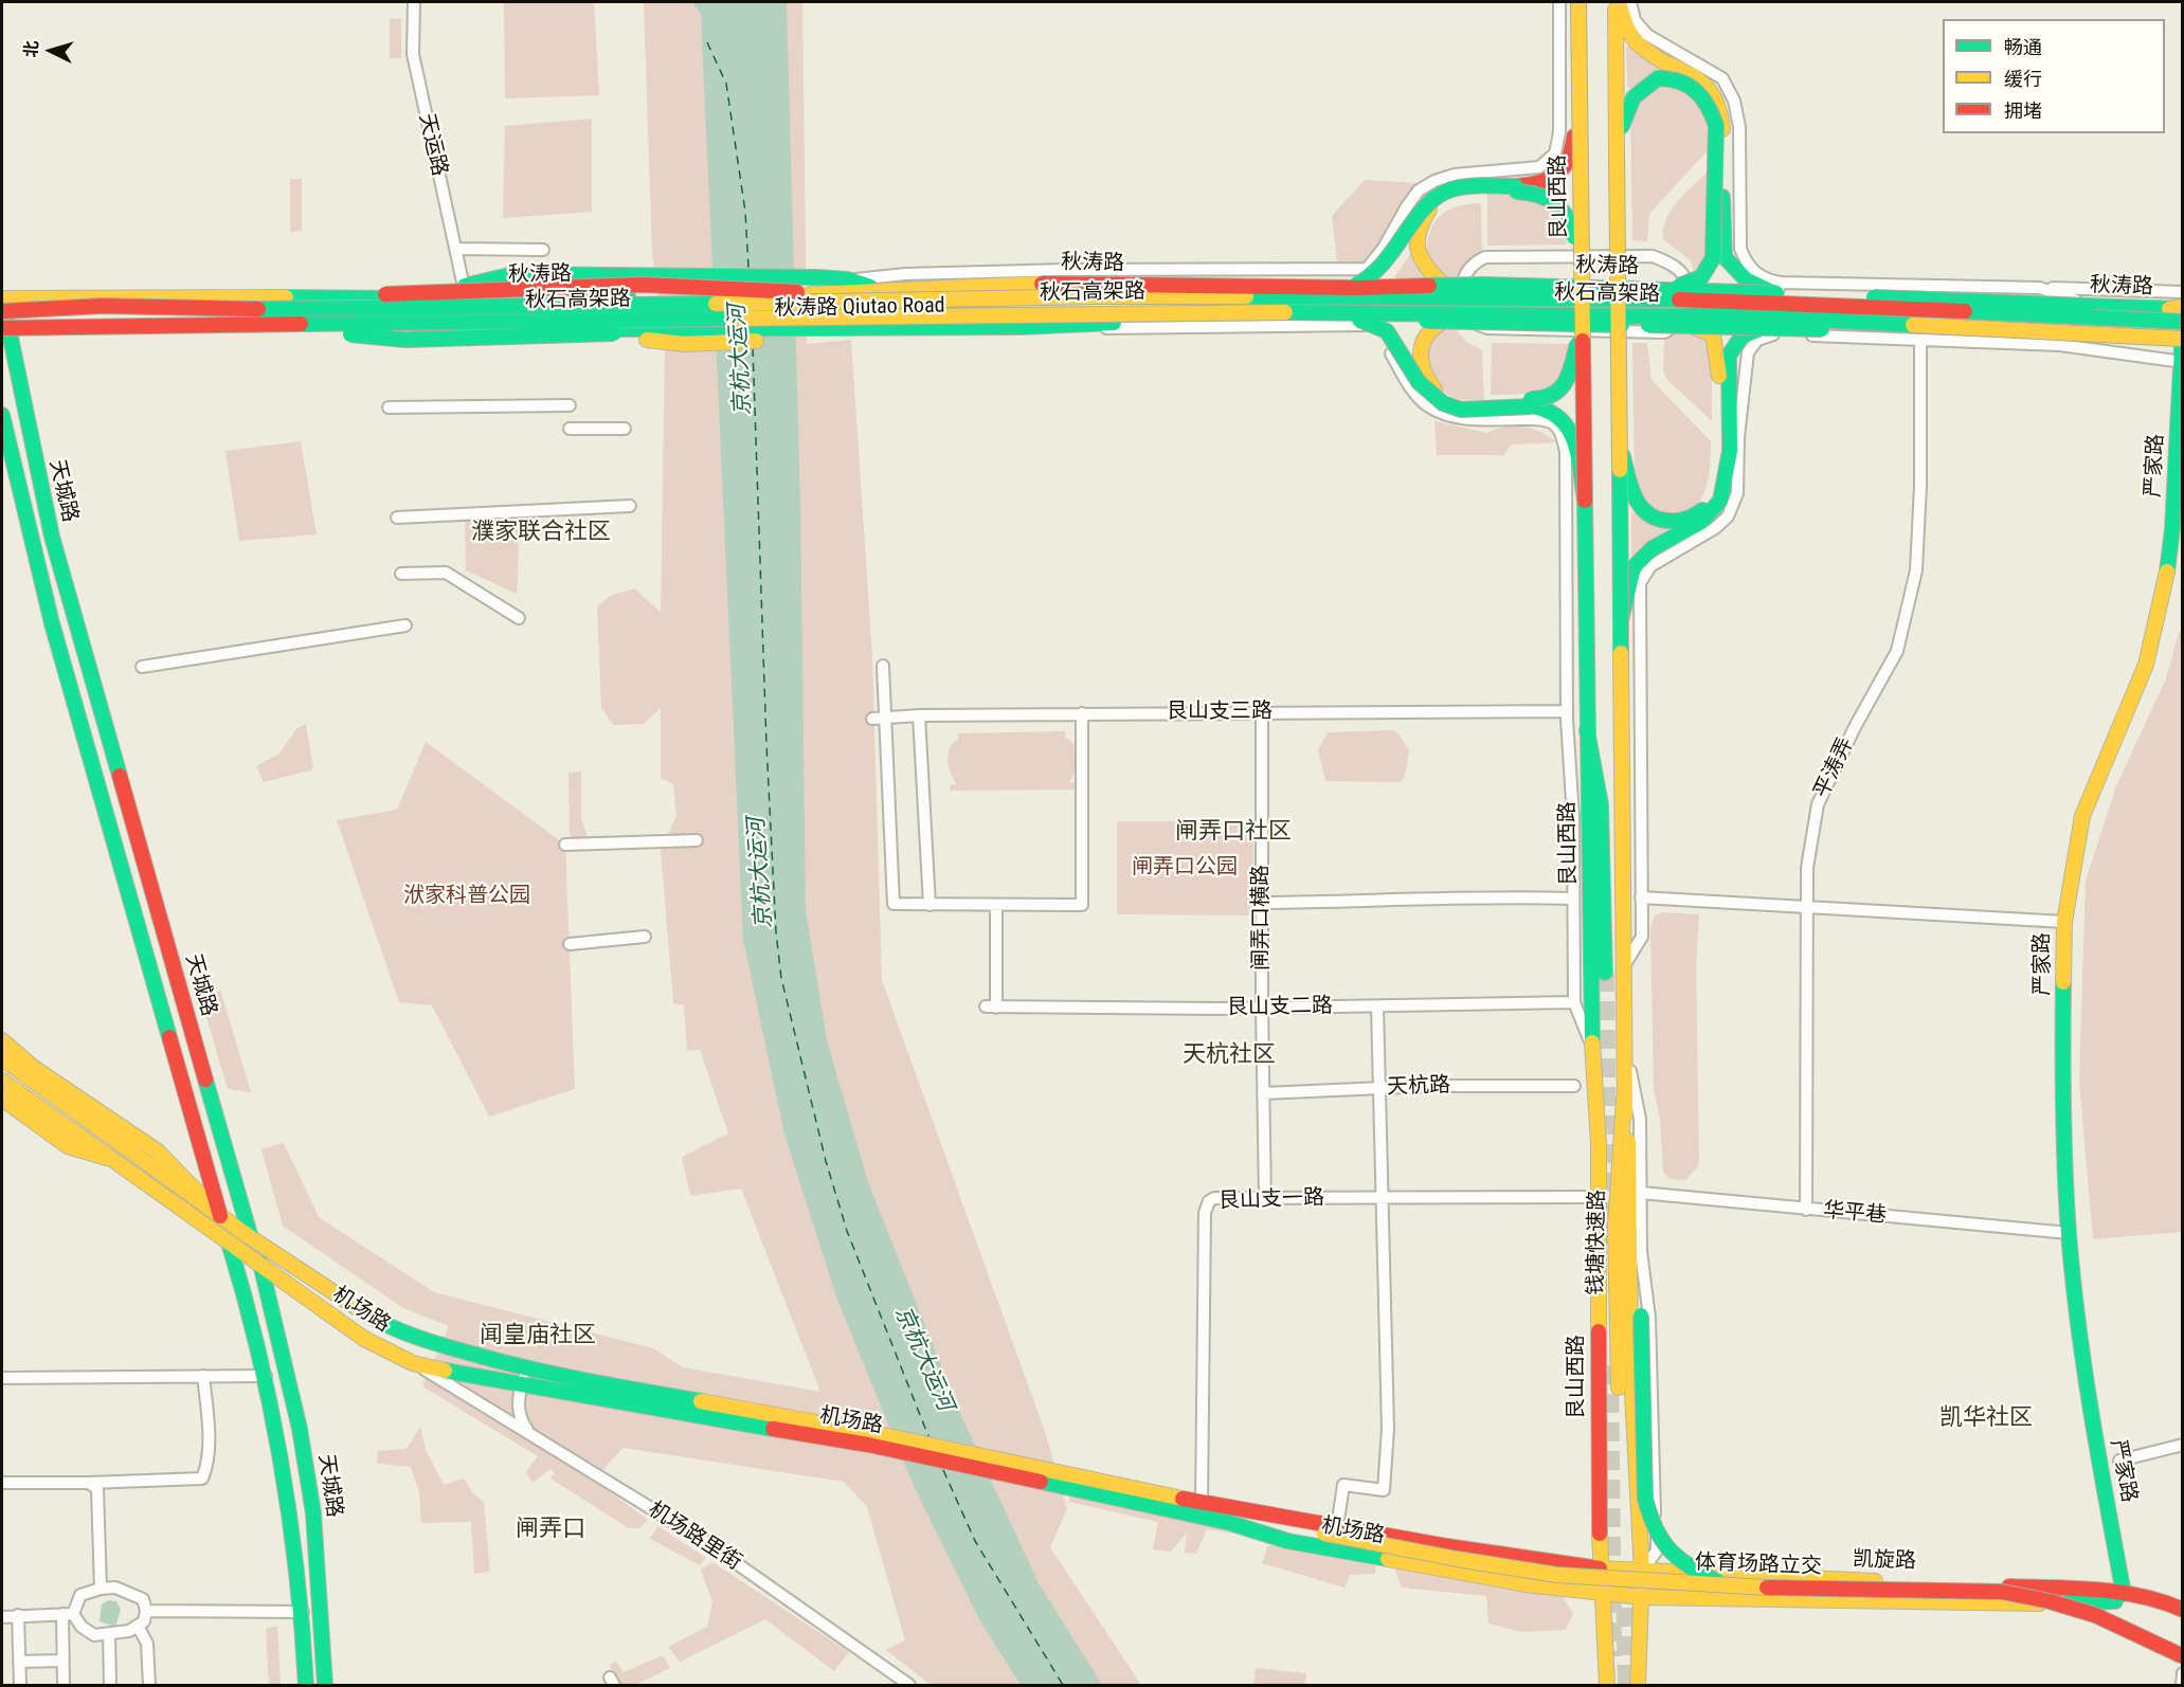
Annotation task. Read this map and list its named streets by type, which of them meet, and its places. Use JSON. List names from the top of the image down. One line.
{"streets":{"main road":["艮山西路","秋涛路","秋石高架路","秋涛路 Qiutao Road","严家路","天城路","钱塘快速路","机场路","凯旋路","体育场路立交"],"street":["天运路","艮山支三路","平涛弄","闸弄口横路","艮山支二路","天杭路","艮山支一路","华平巷","机场路里街"]},"crossings":[["艮山西路","艮山支一路"],["艮山西路","机场路"],["艮山西路","凯旋路"],["秋涛路","天城路"],["秋石高架路","天城路"],["严家路","华平巷"],["严家路","凯旋路"],["天城路","机场路"],["艮山支三路","闸弄口横路"],["平涛弄","华平巷"],["闸弄口横路","艮山支二路"],["闸弄口横路","天杭路"],["闸弄口横路","艮山支一路"],["艮山支一路","机场路"],["艮山支一路","体育场路立交"],["机场路","机场路里街"],["机场路","凯旋路"],["机场路","体育场路立交"]],"districts":["濮家联合社区","闸弄口社区","天杭社区","闻皇庙社区","凯华社区","闸弄口"],"water":["京杭大运河"],"parks":["闸弄口公园","洑家科普公园"],"legend":["畅通","缓行","拥堵"],"north":"left"}
